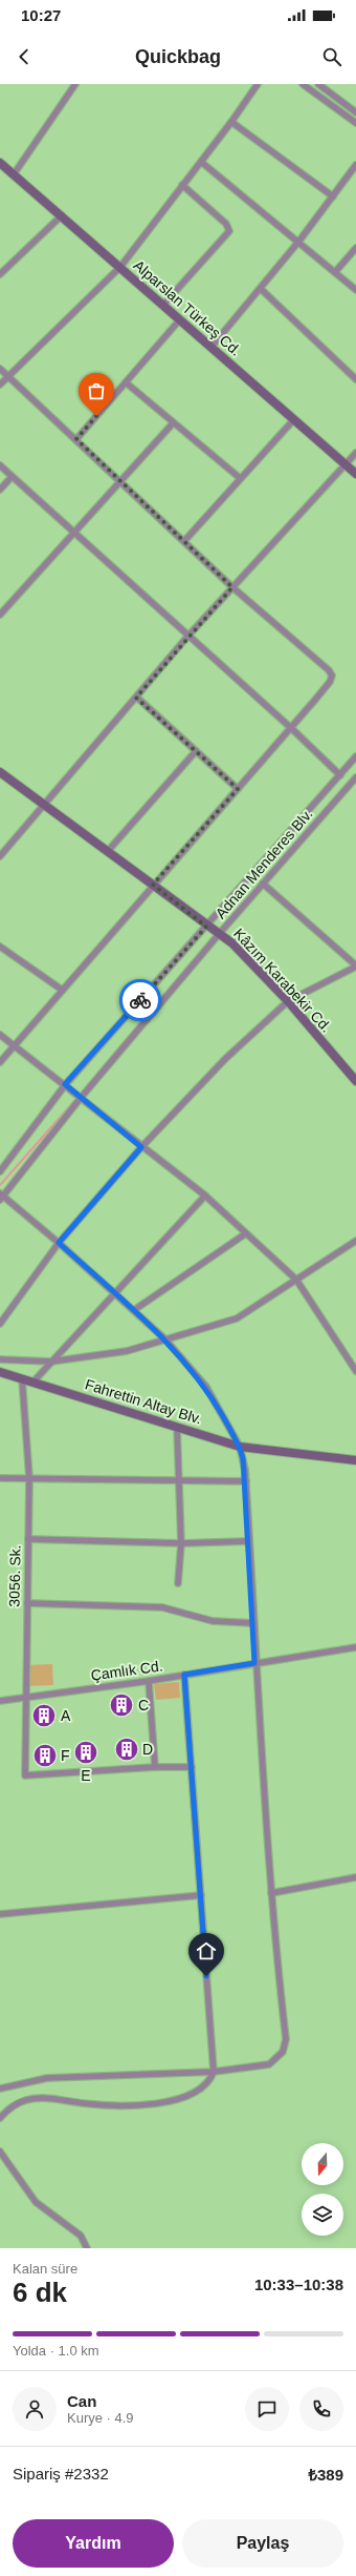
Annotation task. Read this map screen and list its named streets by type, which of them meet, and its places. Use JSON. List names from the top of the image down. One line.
{"streets":{"street":["Alparslan Türkeş Cd.","Adnan Menderes Blv.","Kâzım Karabekir Cd.","Fahrettin Altay Blv.","3056. Sk.","Çamlık Cd."]},"crossings":[["Adnan Menderes Blv.","Kâzım Karabekir Cd."],["Fahrettin Altay Blv.","3056. Sk."],["3056. Sk.","Çamlık Cd."]],"places":{"building":["C","A","D","E","F"]},"north":"bottom","page":{"status":"10:27","header":"Quickbag","heading":["6 dk","Kalan süre","10:33–10:38"],"panel":["Can","Kurye · 4.9","Sipariş #2332","₺389"],"bar":"Yolda · 1.0 km","buttons":["Yardım","Paylaş"]}}
